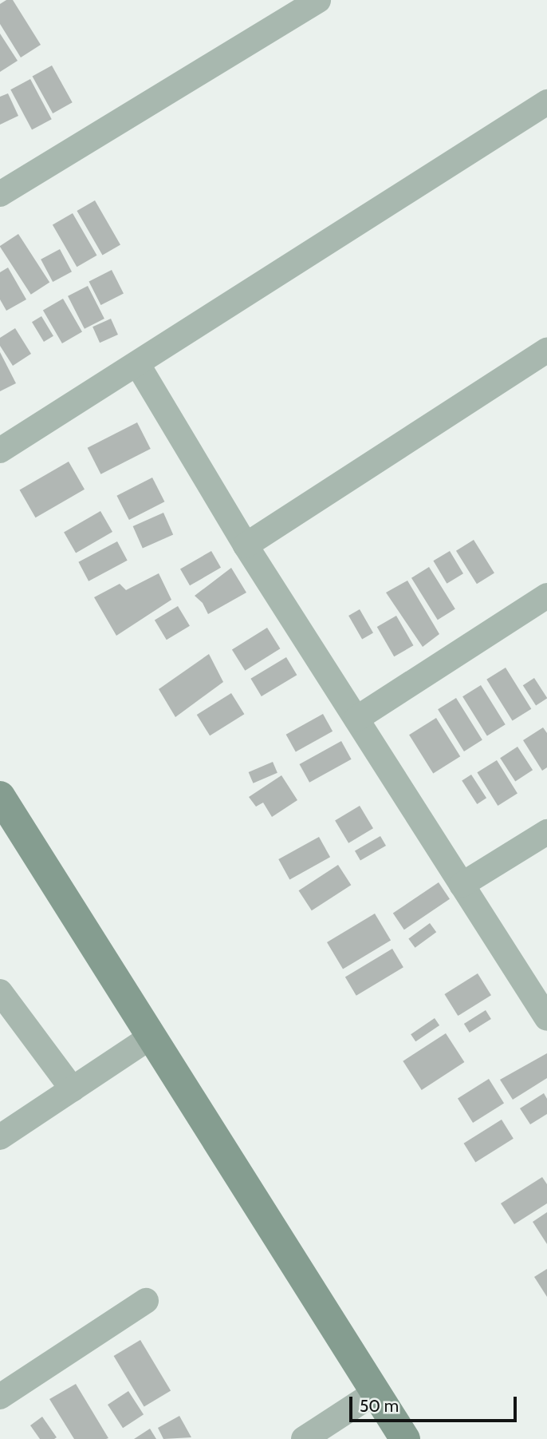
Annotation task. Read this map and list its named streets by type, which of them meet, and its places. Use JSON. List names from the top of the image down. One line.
{"scale_bar":"50 m"}
